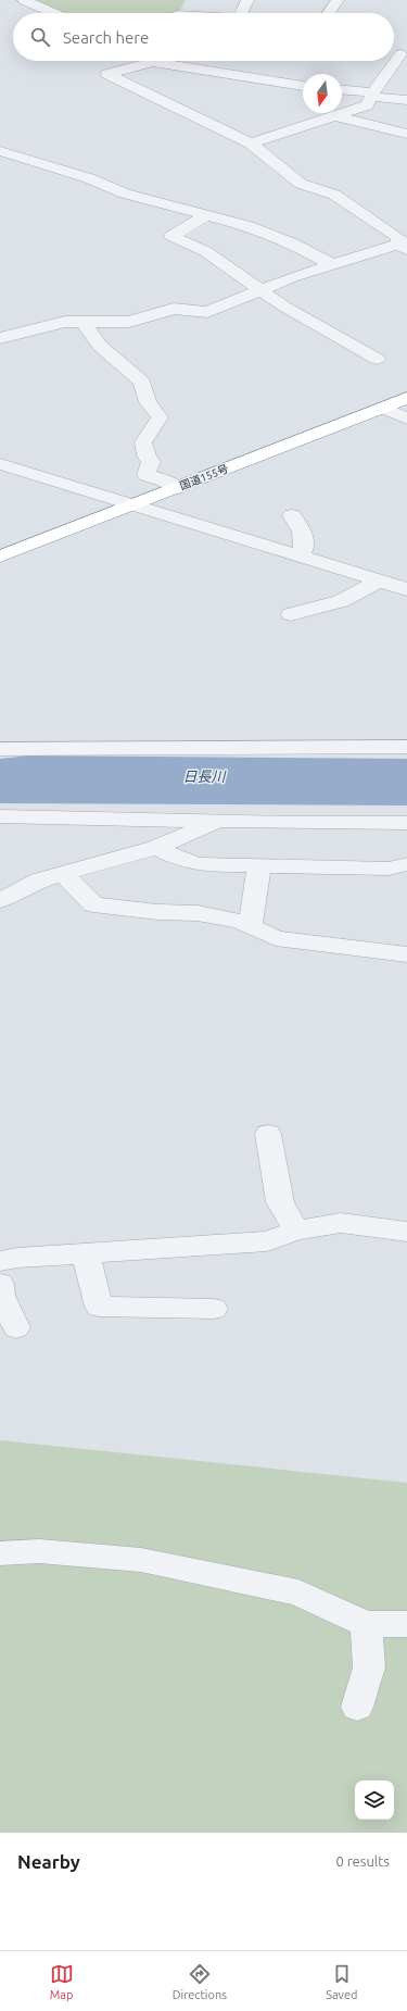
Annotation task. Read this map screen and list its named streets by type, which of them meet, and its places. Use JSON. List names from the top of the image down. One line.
{"streets":{"highway":["国道155号"]},"water":["日長川"],"north":"bottom","page":{"search":"Search here","heading":["Nearby","0 results"],"nav":["Map","Directions","Saved"]}}
